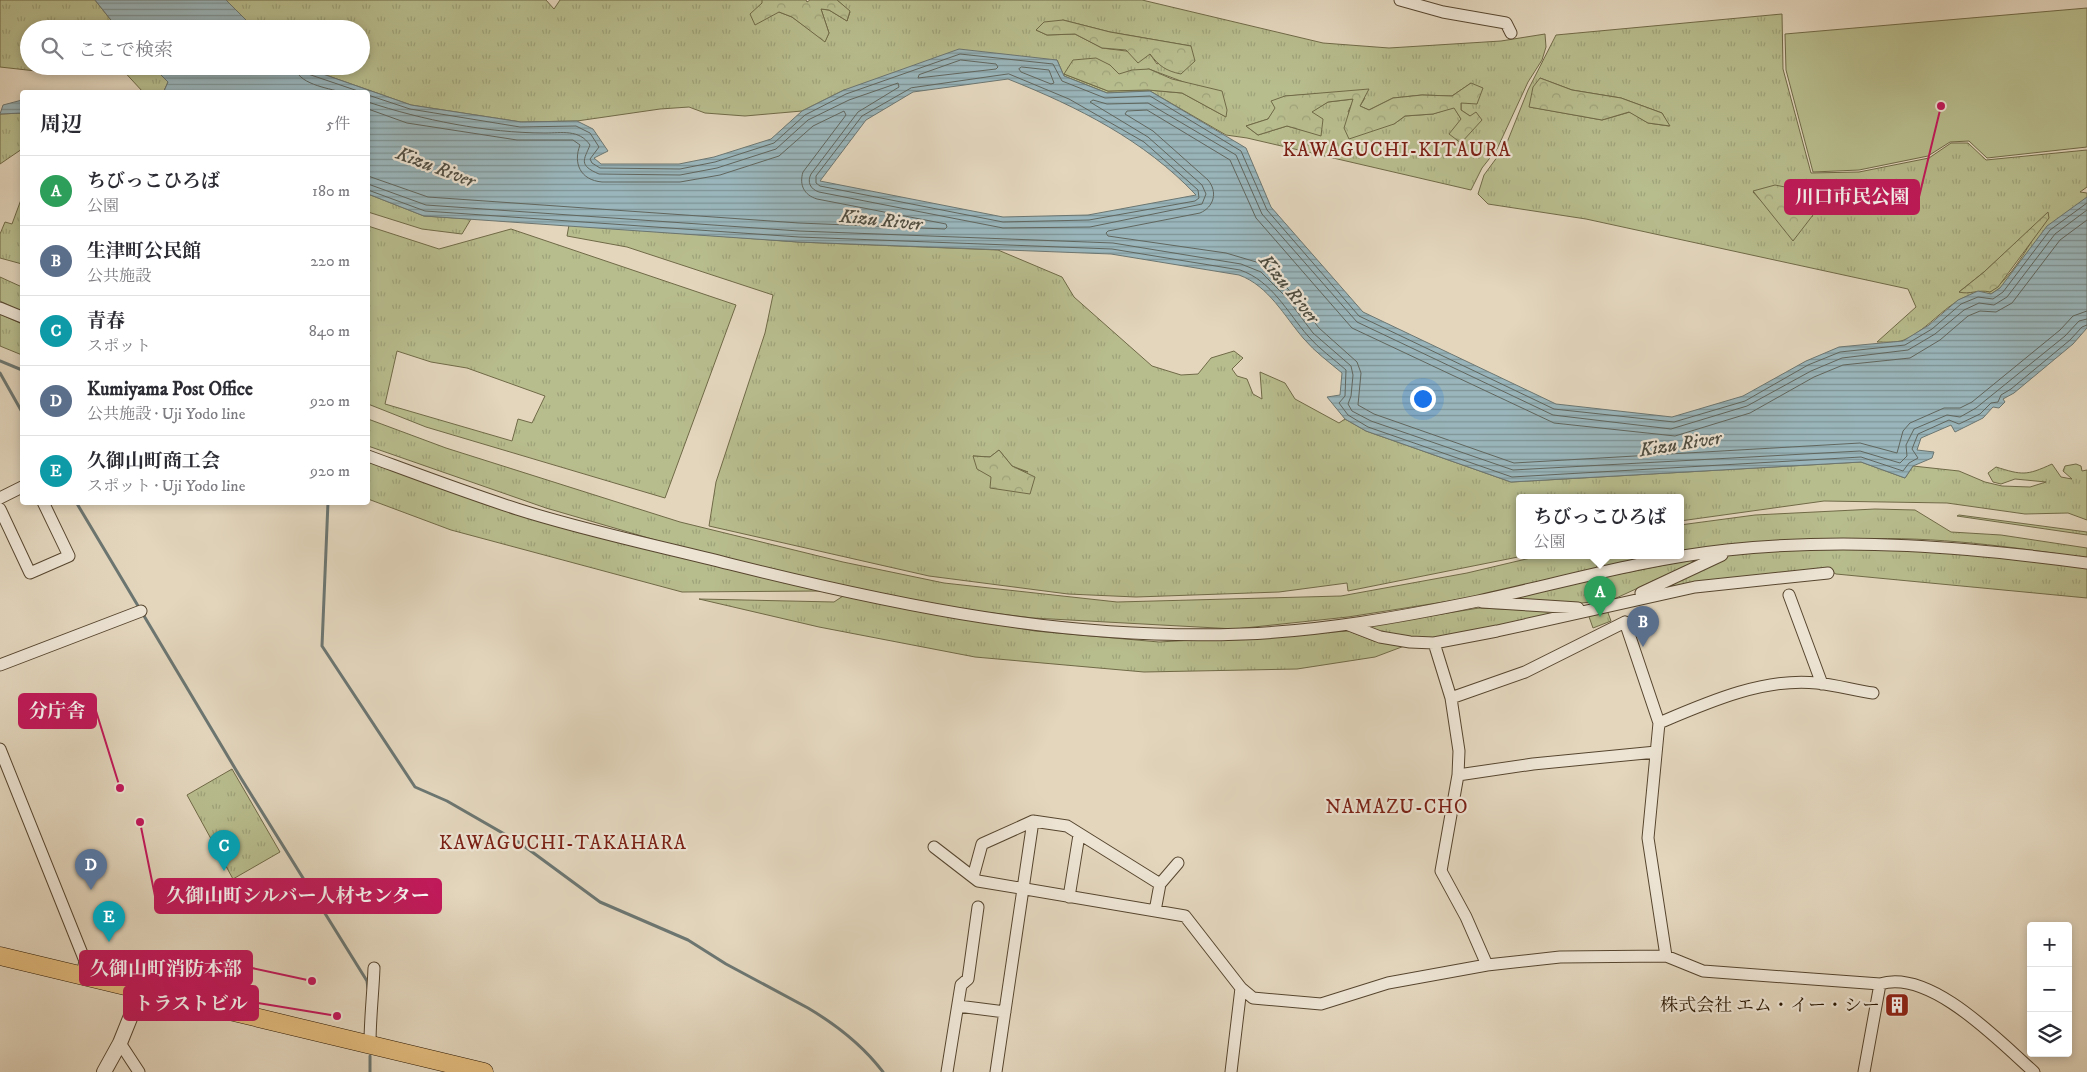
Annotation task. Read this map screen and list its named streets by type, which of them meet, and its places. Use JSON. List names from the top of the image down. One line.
{"districts":["KAWAGUCHI-KITAURA","NAMAZU-CHO","KAWAGUCHI-TAKAHARA"],"water":["Kizu River"],"places":{"other":["川口市民公園","分庁舎","久御山町シルバー人材センター","久御山町消防本部","トラストビル"],"building":["株式会社 エム・イー・シー"]},"page":{"search":"ここで検索","heading":["周辺","5件"],"list":[{"mark":"A","name":"ちびっこひろば","note":"公園","value":"180 m"},{"mark":"B","name":"生津町公民館","note":"公共施設","value":"220 m"},{"mark":"C","name":"青春","note":"スポット","value":"840 m"},{"mark":"D","name":"Kumiyama Post Office","note":"公共施設 · Uji Yodo line","value":"920 m"},{"mark":"E","name":"久御山町商工会","note":"スポット · Uji Yodo line","value":"920 m"}],"popup":["ちびっこひろば","公園"],"pins":["A","B","C","D","E"],"map_buttons":["+","−"]}}
